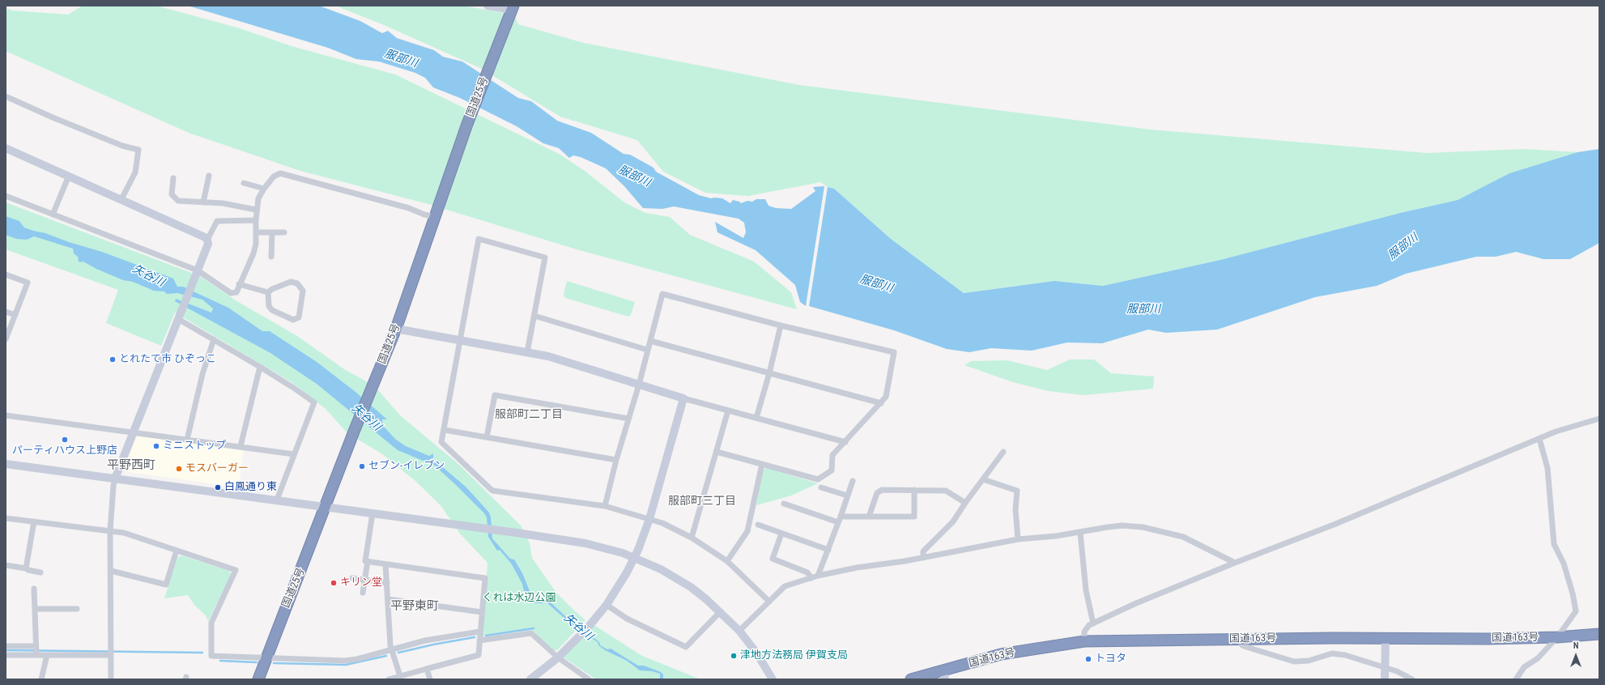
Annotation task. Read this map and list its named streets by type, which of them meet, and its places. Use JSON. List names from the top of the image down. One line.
{"streets":{"highway":["国道25号","国道163号"]},"districts":["服部町二丁目","平野西町","服部町三丁目","平野東町"],"water":["服部川","矢谷川"],"parks":["くれは水辺公園"],"places":["とれたて市 ひぞっこ","パーティハウス上野店","ミニストップ","セブン-イレブン","モスバーガー","白鳳通り東","キリン堂","津地方法務局 伊賀支局","トヨタ"],"north":"top"}
